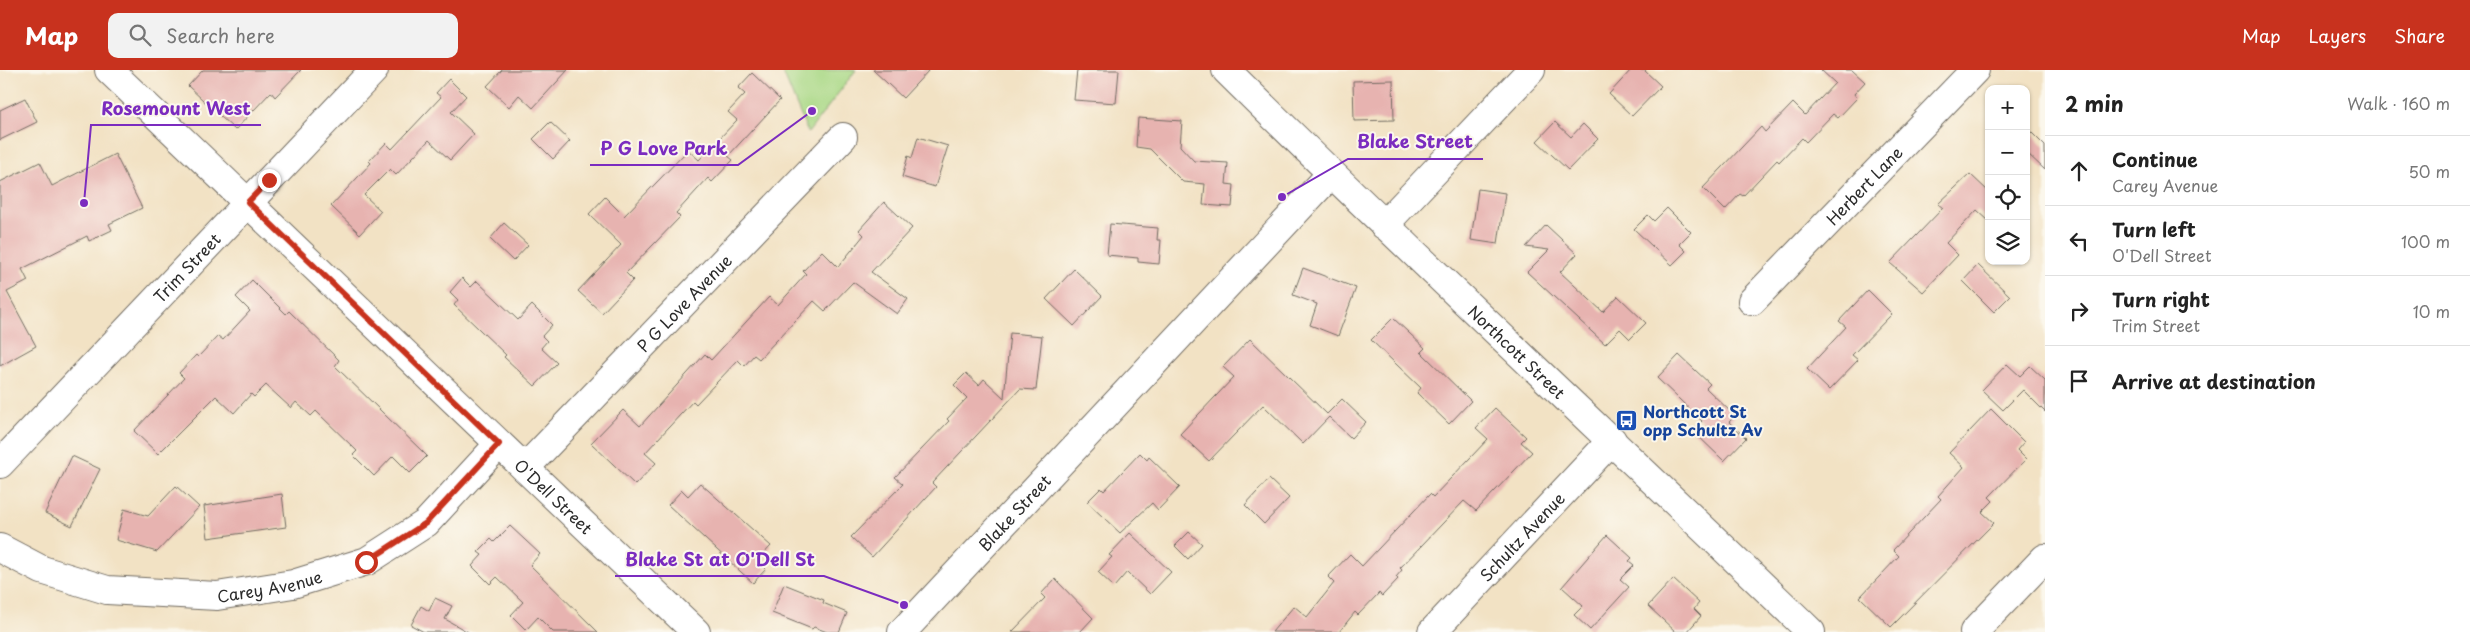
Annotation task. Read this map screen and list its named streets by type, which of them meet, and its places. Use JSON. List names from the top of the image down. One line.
{"streets":{"street":["Herbert Lane","Trim Street","P G Love Avenue","Northcott Street","O'Dell Street","Blake Street","Schultz Avenue","Carey Avenue"]},"crossings":[["Trim Street","O'Dell Street"],["P G Love Avenue","O'Dell Street"],["Northcott Street","Blake Street"],["Northcott Street","Schultz Avenue"],["O'Dell Street","Carey Avenue"]],"places":{"other":["P G Love Park","Blake Street","Rosemount West","Blake St at O'Dell St"],"bus stop":["Northcott St opp Schultz Av"]},"page":{"header":"Map","search":"Search here","nav":["Map","Layers","Share"],"heading":["2 min","Walk · 160 m"],"map_buttons":["+","−"],"list":[["Continue","Carey Avenue","50 m"],["Turn left","O'Dell Street","100 m"],["Turn right","Trim Street","10 m"],"Arrive at destination"]}}
